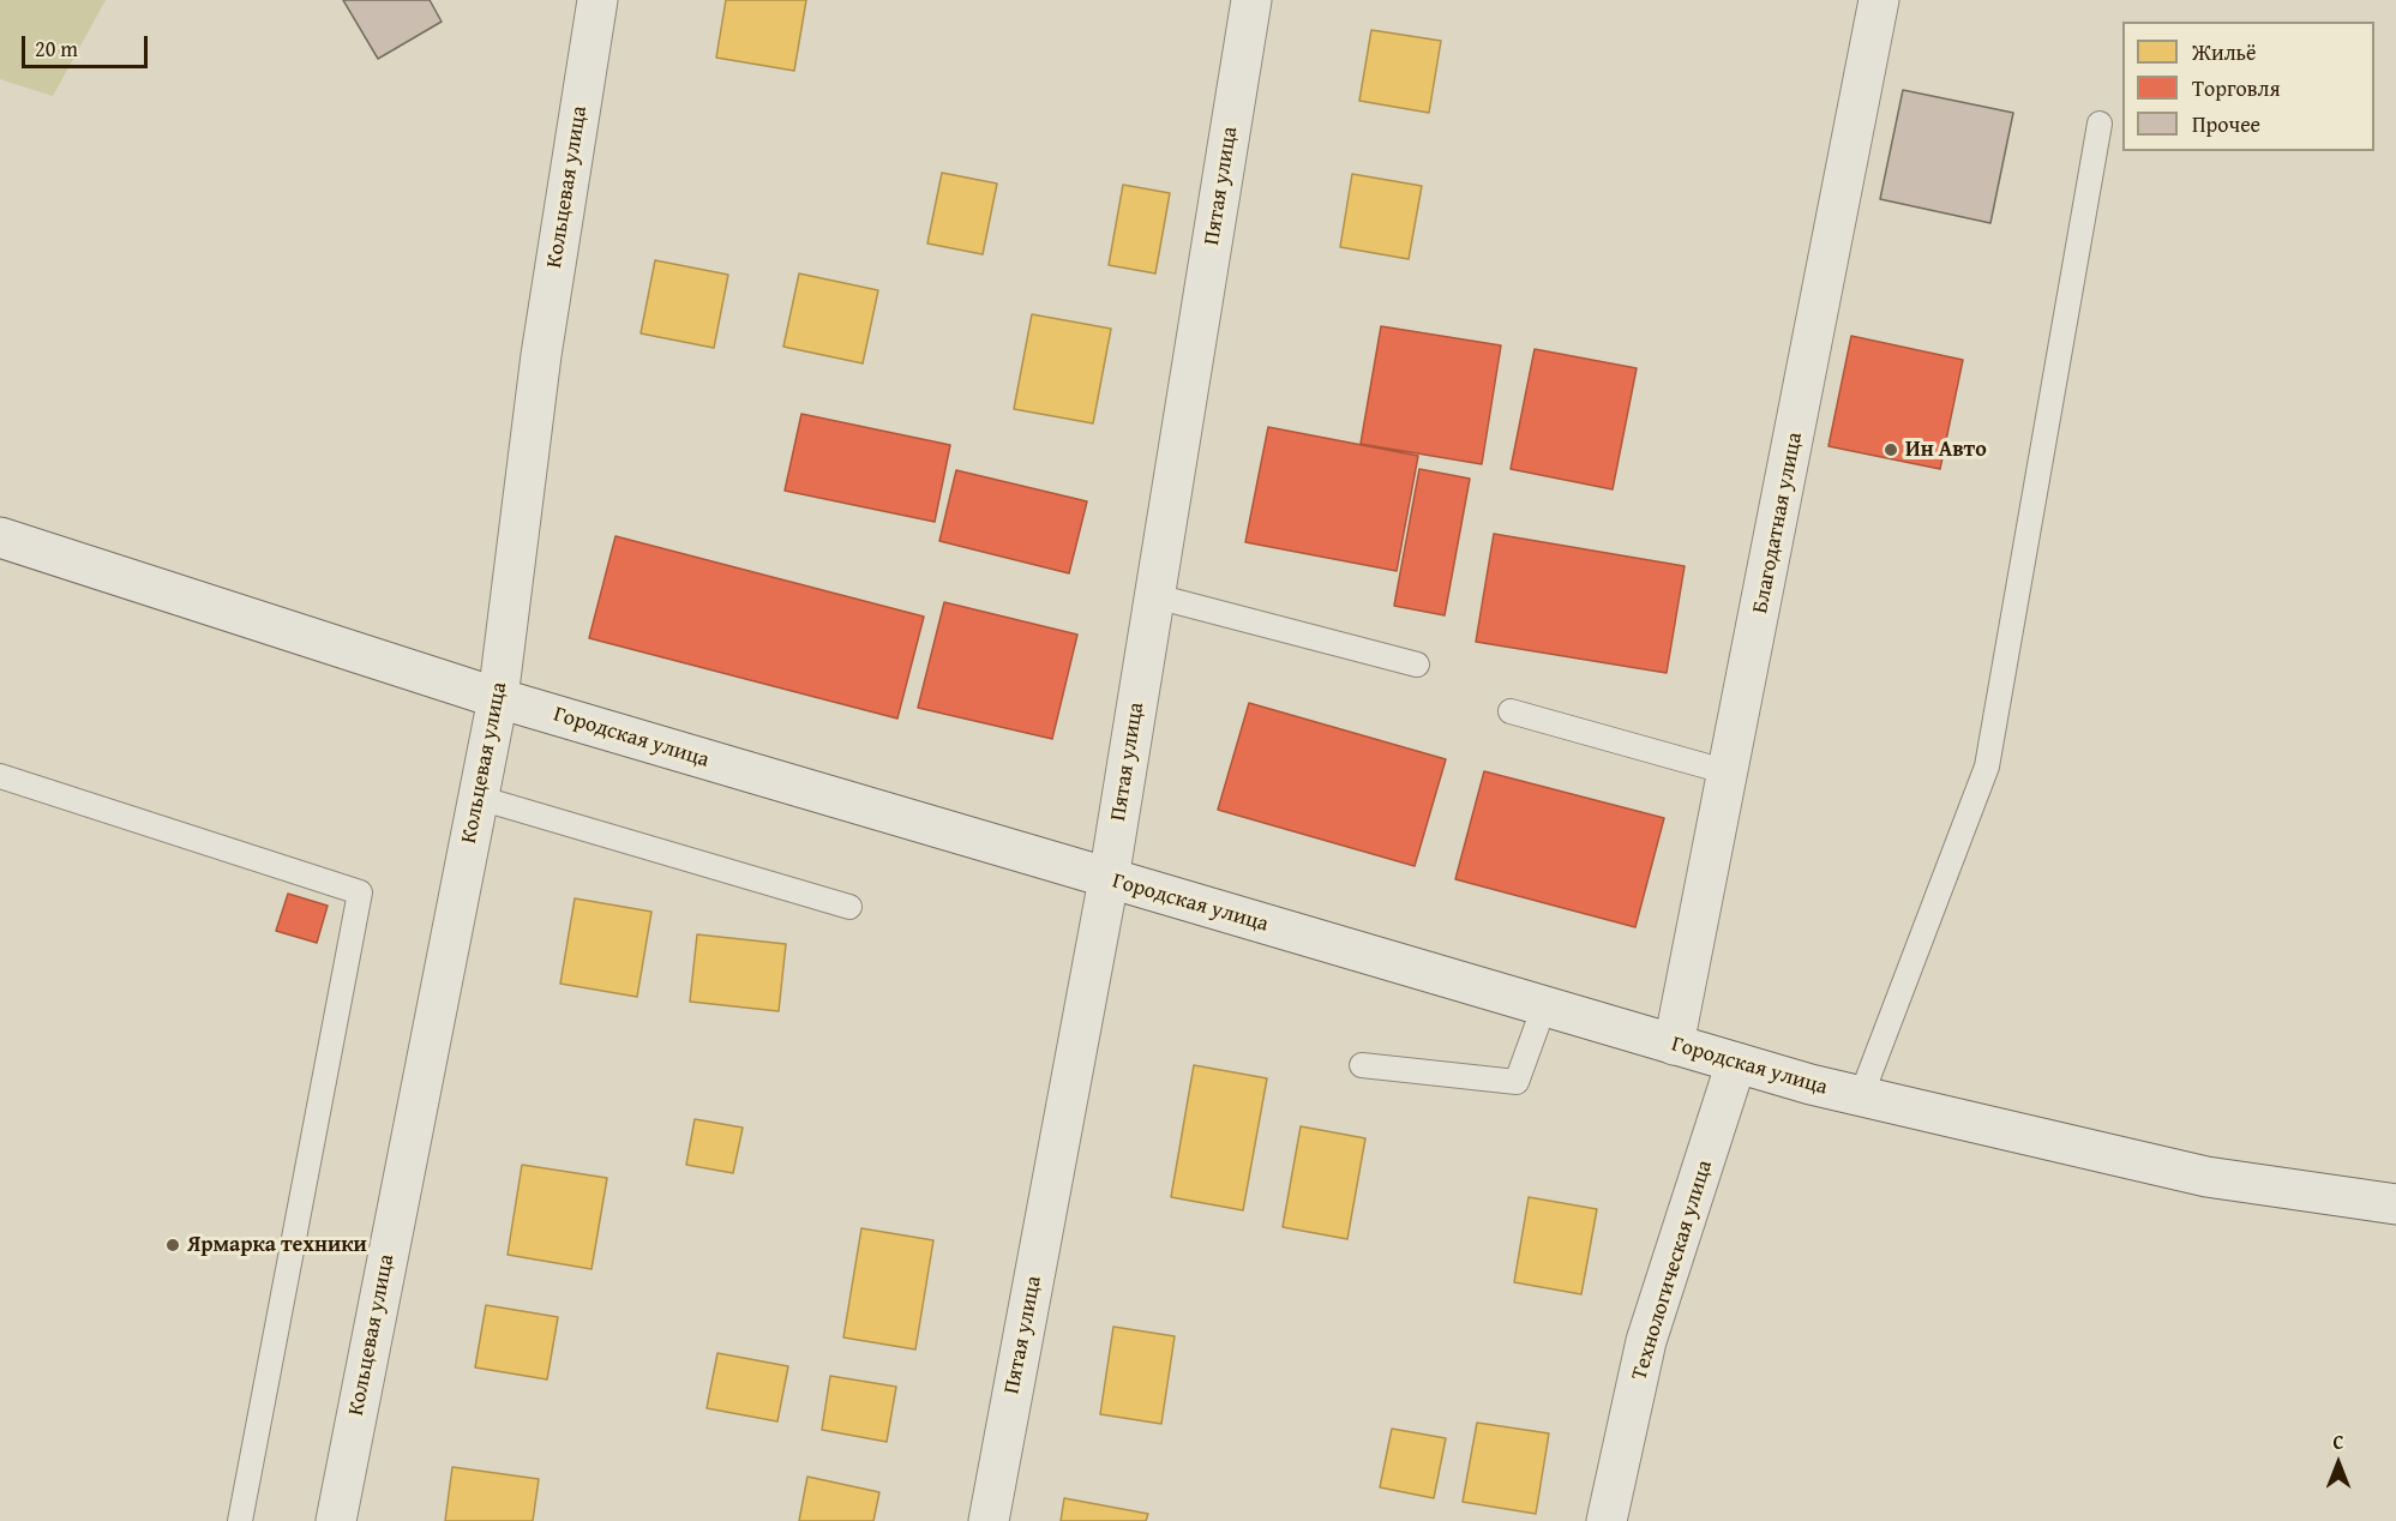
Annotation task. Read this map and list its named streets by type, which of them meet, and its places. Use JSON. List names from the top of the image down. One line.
{"streets":{"street":["Пятая улица","Кольцевая улица","Благодатная улица","Городская улица","Технологическая улица"]},"crossings":[["Пятая улица","Городская улица"],["Кольцевая улица","Городская улица"],["Благодатная улица","Городская улица"],["Городская улица","Технологическая улица"]],"places":["Ин Авто","Ярмарка техники"],"legend":["Жильё","Торговля","Прочее"],"scale_bar":"20 m","north":"top"}
